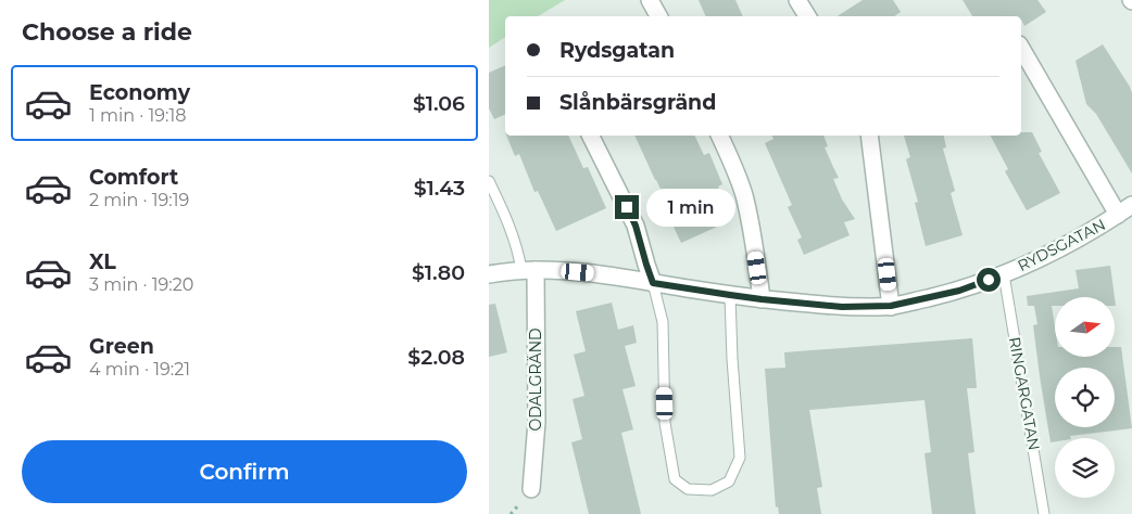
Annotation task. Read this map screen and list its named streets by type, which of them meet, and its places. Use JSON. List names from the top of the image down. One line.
{"streets":{"street":["RYDSGATAN","ODALGRÄND"],"lane":["RINGARGATAN"]},"crossings":[["RYDSGATAN","ODALGRÄND"],["RYDSGATAN","RINGARGATAN"]],"north":"right","page":{"heading":"Choose a ride","banner":["Rydsgatan","Slånbärsgränd"],"list":[{"name":"Economy","note":"1 min · 19:18","value":"$1.06"},{"name":"Comfort","note":"2 min · 19:19","value":"$1.43"},{"name":"XL","note":"3 min · 19:20","value":"$1.80"},{"name":"Green","note":"4 min · 19:21","value":"$2.08"}],"bubble":"1 min","buttons":"Confirm"}}
